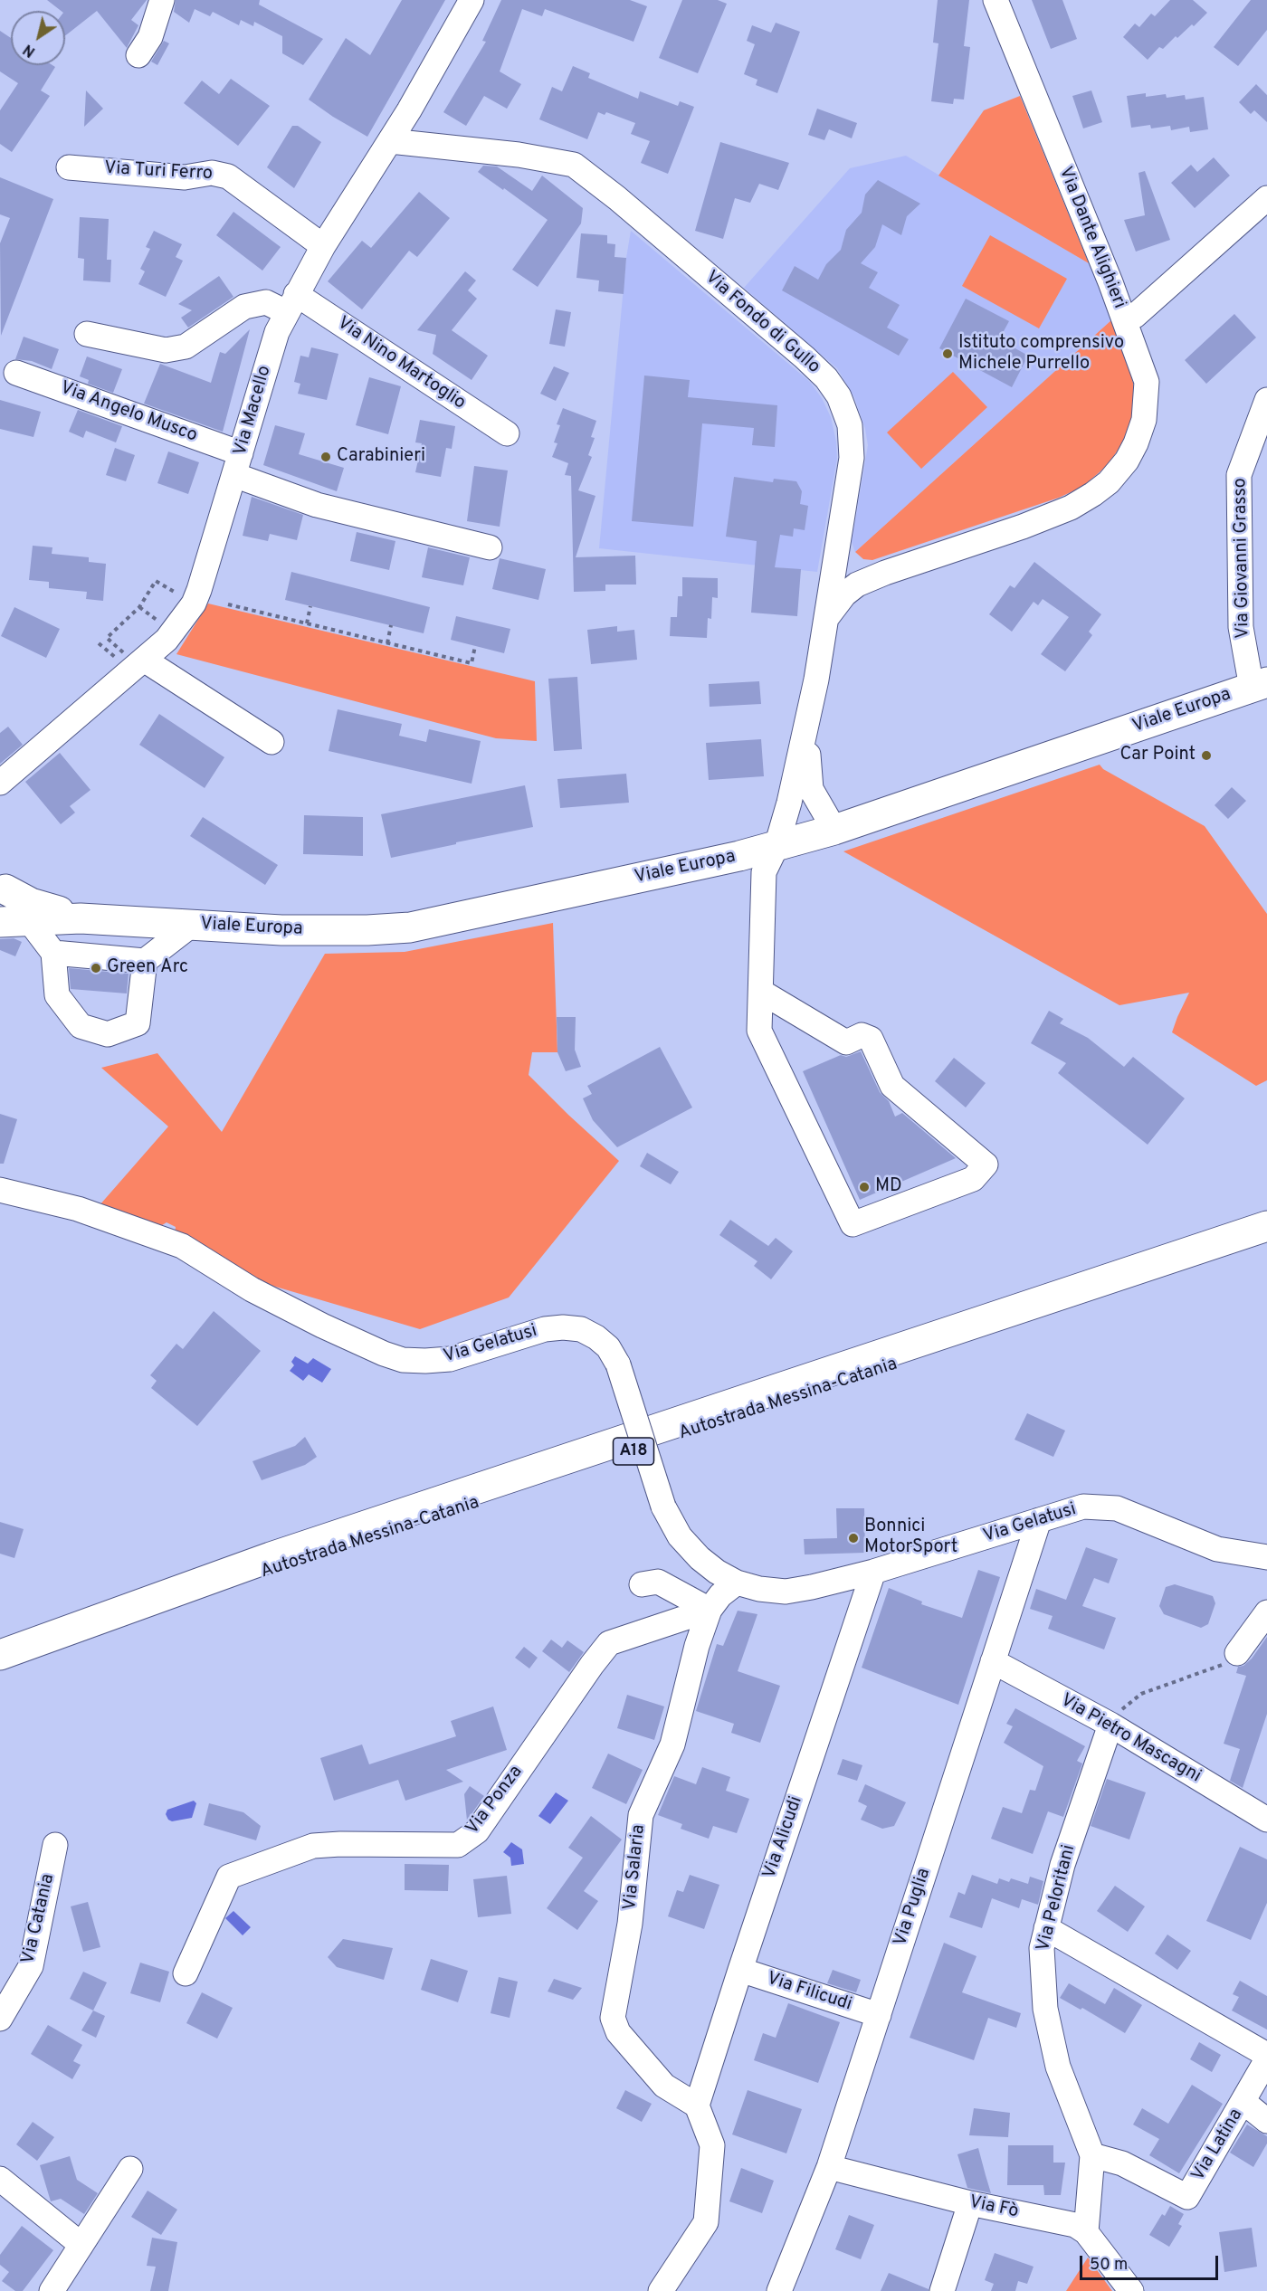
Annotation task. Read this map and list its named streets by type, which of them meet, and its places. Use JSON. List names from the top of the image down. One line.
{"streets":{"main road":["Viale Europa","Autostrada Messina-Catania","A18"],"street":["Via Turi Ferro","Via Dante Alighieri","Via Fondo di Gullo","Via Nino Martoglio","Via Macello","Via Angelo Musco","Via Giovanni Grasso","Via Gelatusi","Via Pietro Mascagni","Via Ponza","Via Alicudi","Via Salaria","Via Peloritani","Via Puglia","Via Catania","Via Filicudi","Via Latina","Via Fò"]},"crossings":[["Via Turi Ferro","Via Macello"],["Via Dante Alighieri","Via Fondo di Gullo"],["Via Fondo di Gullo","Via Macello"],["Via Nino Martoglio","Via Macello"],["Via Macello","Via Angelo Musco"],["Via Giovanni Grasso","Viale Europa"],["Via Gelatusi","Via Alicudi"],["Via Gelatusi","Via Salaria"],["Via Gelatusi","Via Puglia"],["Via Pietro Mascagni","Via Peloritani"],["Via Pietro Mascagni","Via Puglia"],["Via Ponza","Via Salaria"],["Via Alicudi","Via Salaria"],["Via Alicudi","Via Filicudi"],["Via Peloritani","Via Latina"],["Via Peloritani","Via Fò"],["Via Puglia","Via Filicudi"],["Via Puglia","Via Fò"]],"places":["Istituto comprensivo Michele Purrello","Carabinieri","Car Point","Green Arc","MD","Bonnici MotorSport"],"scale_bar":"50 m","north":"bottom left"}
